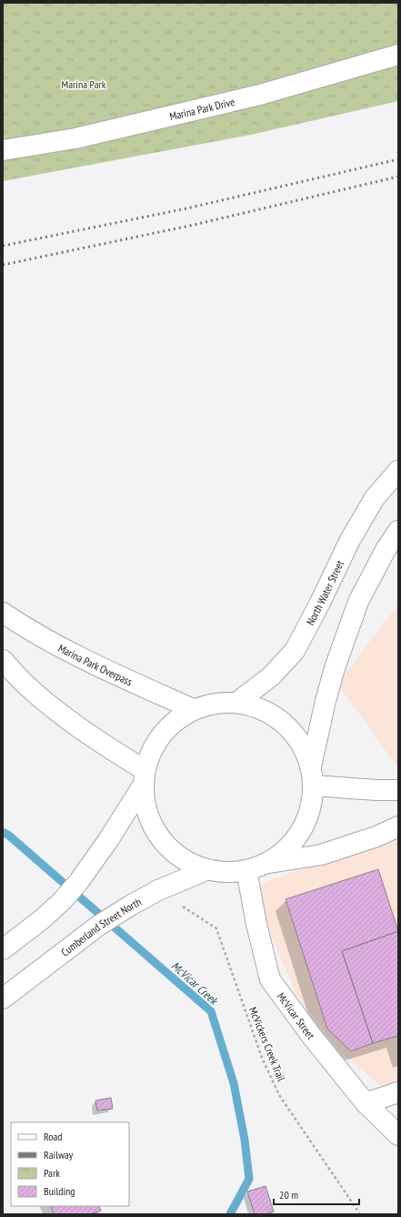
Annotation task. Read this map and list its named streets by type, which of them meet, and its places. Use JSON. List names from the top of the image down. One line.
{"streets":{"main road":["Marina Park Drive","North Water Street","Marina Park Overpass","Cumberland Street North","McVicar Street"],"path":["McVickers Creek Trail"]},"crossings":[["Cumberland Street North","McVickers Creek Trail"]],"water":["McVicar Creek"],"parks":["Marina Park"],"legend":["Road","Railway","Park","Building"],"scale_bar":"20 m"}
